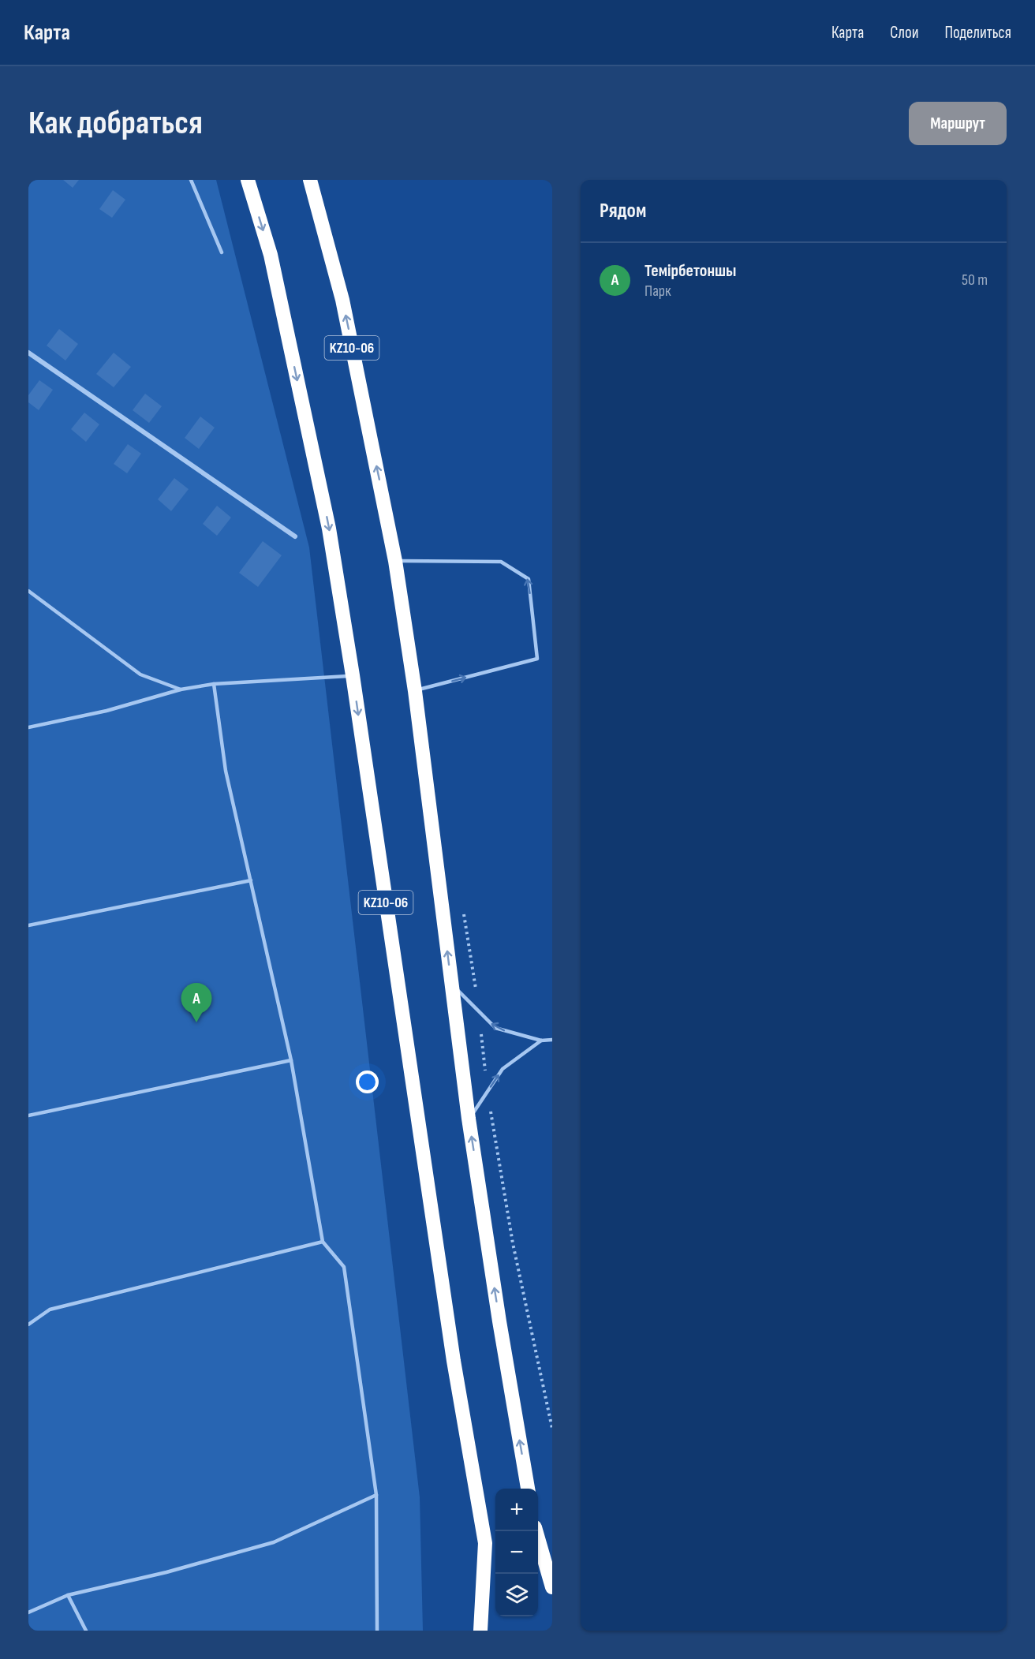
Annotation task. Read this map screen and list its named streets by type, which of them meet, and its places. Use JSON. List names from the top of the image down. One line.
{"streets":{"highway":["KZ10-06"]},"page":{"header":"Карта","nav":["Карта","Слои","Поделиться"],"buttons":"Маршрут","title":"Как добраться","heading":"Рядом","list":[{"mark":"A","name":"Темірбетоншы","note":"Парк","value":"50 m"}],"pins":"A","map_buttons":["+","−"]}}
